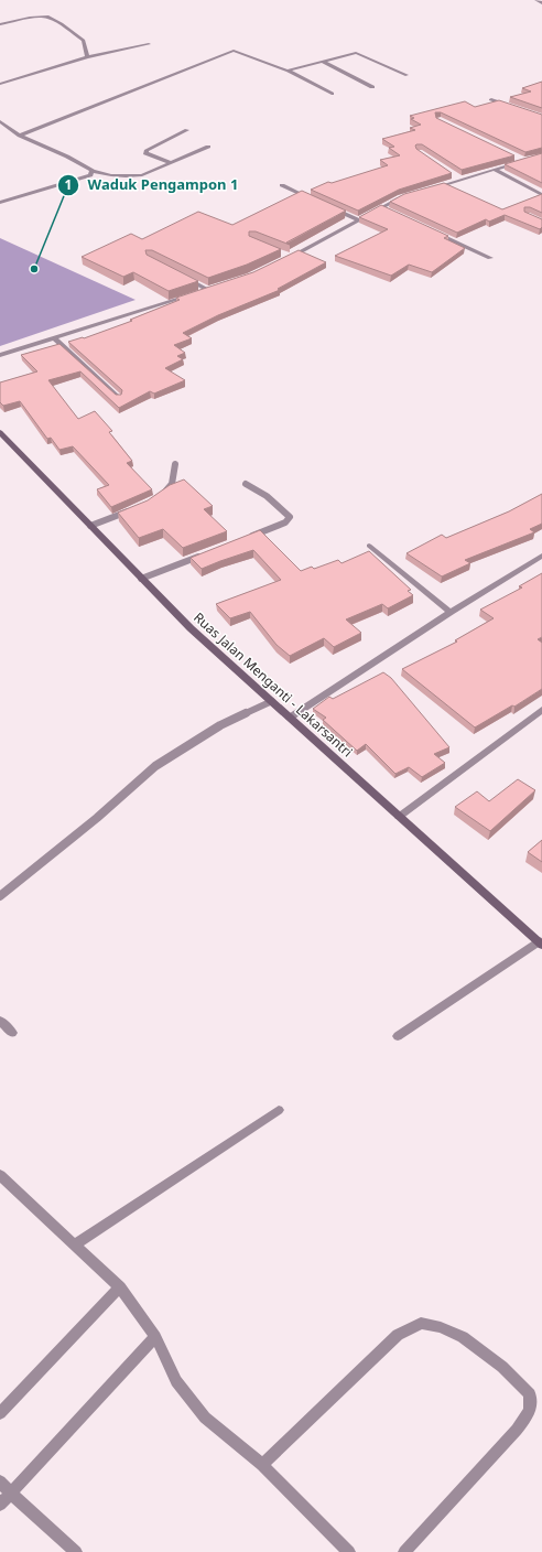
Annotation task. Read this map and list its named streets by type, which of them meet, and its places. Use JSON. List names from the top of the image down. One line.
{"streets":{"main road":["Ruas Jalan Menganti - Lakarsantri"]},"places":["Waduk Pengampon 1"]}
